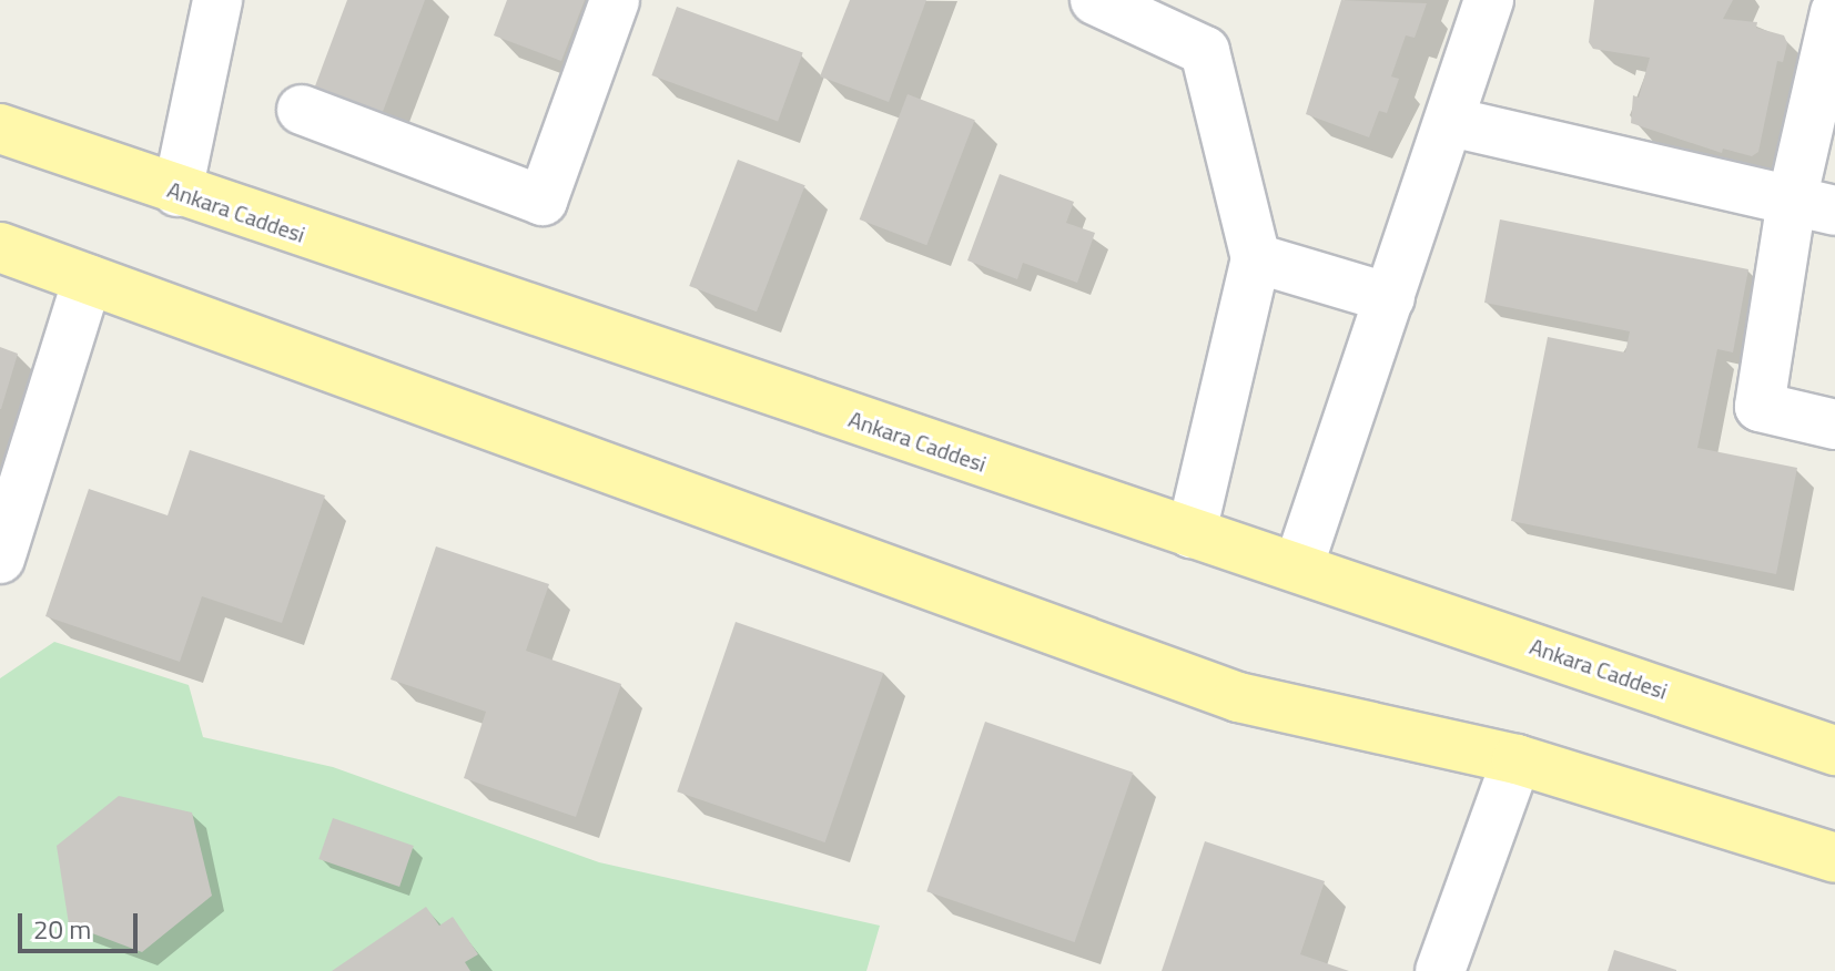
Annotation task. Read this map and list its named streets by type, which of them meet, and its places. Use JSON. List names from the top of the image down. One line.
{"streets":{"main road":["Ankara Caddesi"]},"scale_bar":"20 m"}
